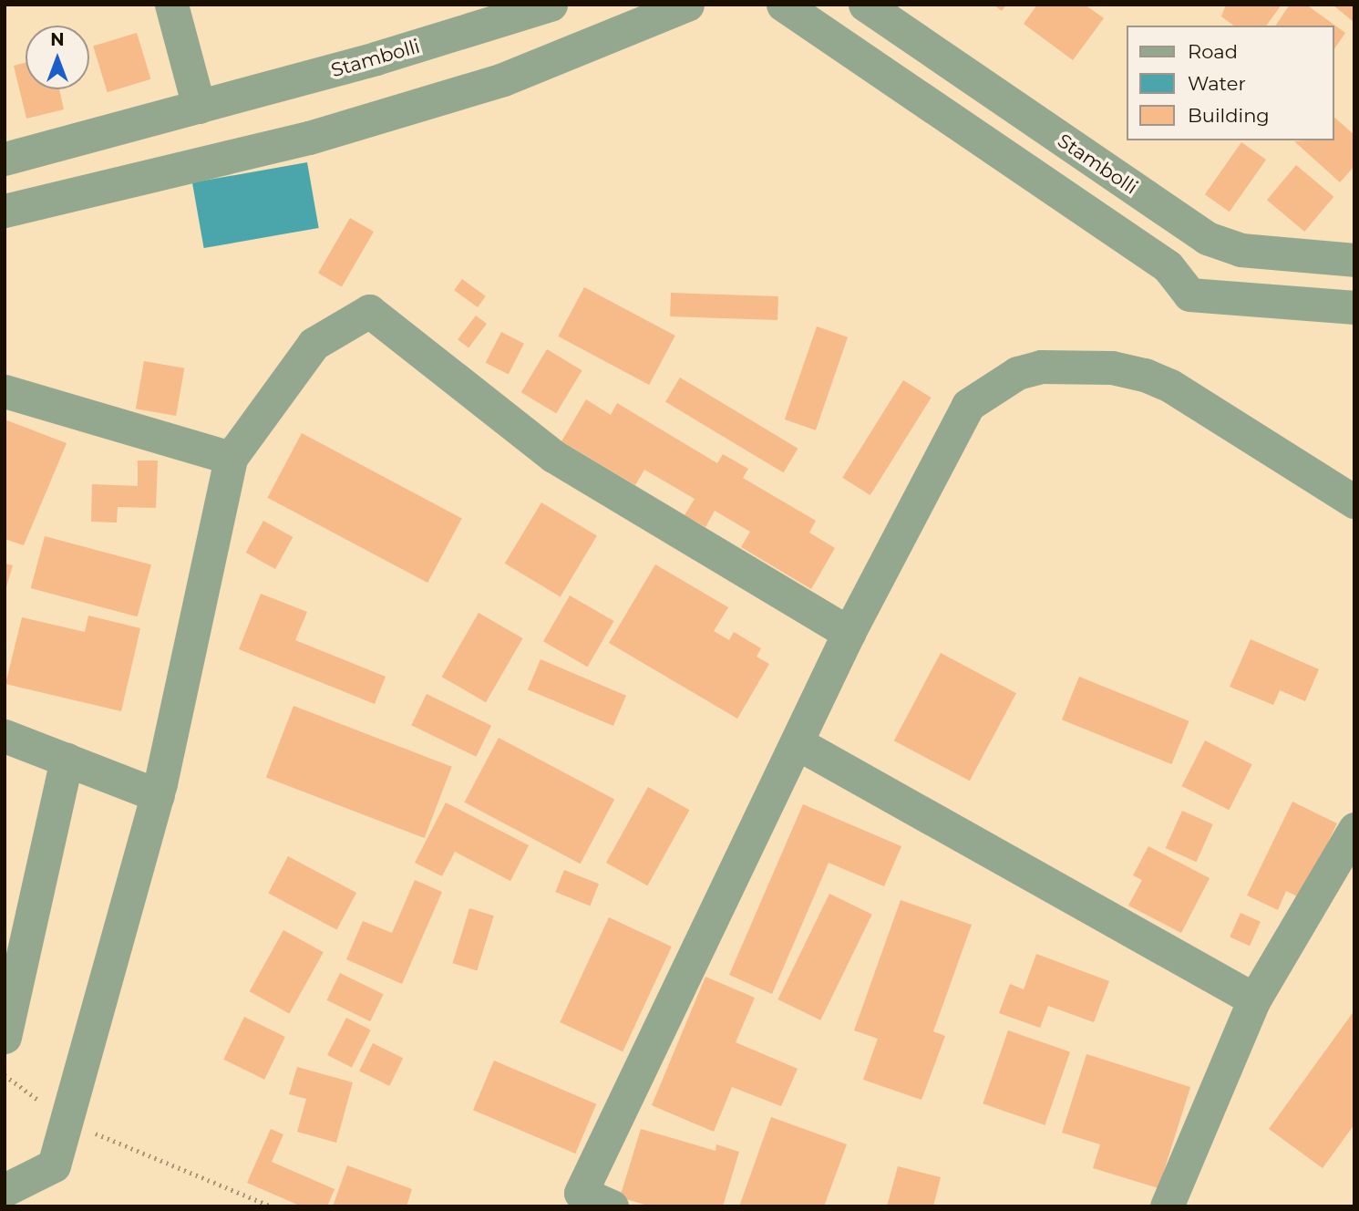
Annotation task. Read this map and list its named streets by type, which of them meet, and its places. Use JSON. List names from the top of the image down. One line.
{"streets":{"street":["Stambolli"]},"legend":["Road","Water","Building"],"north":"top"}
